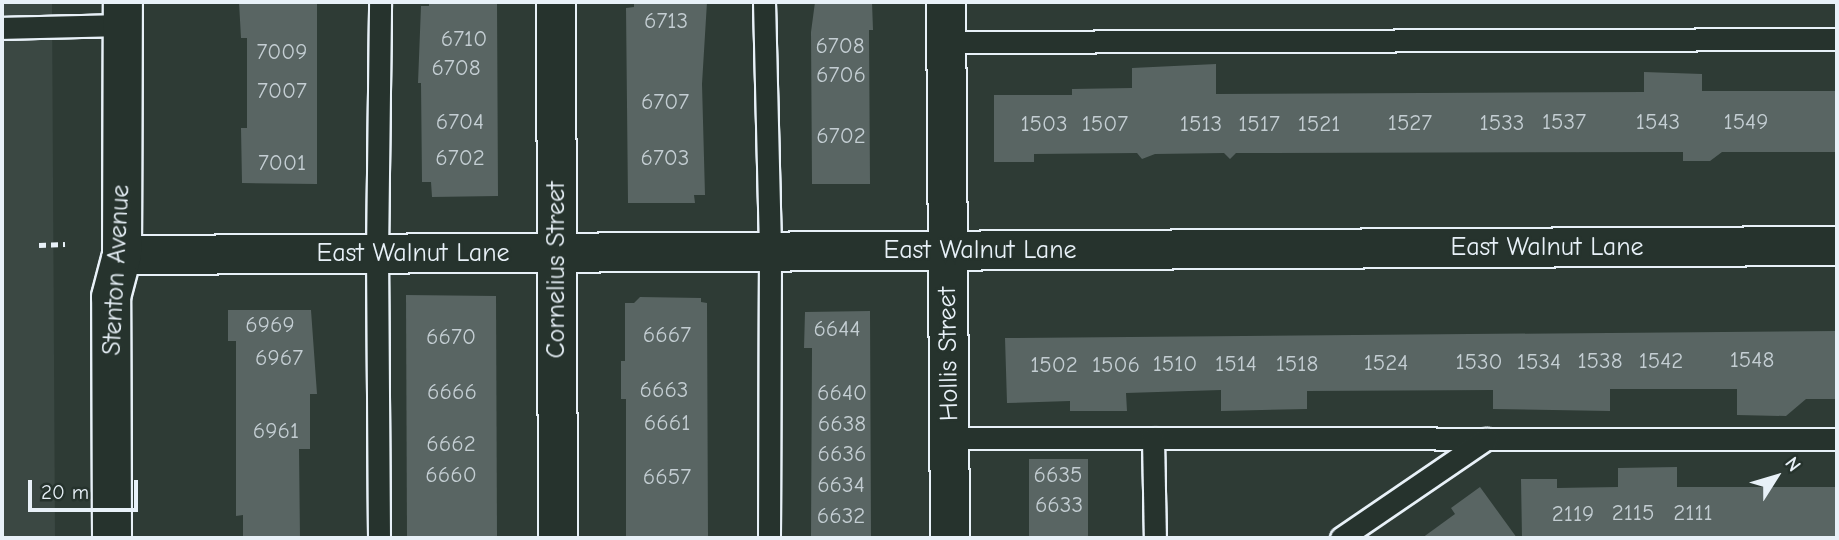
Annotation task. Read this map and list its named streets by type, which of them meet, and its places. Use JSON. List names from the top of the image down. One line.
{"streets":{"street":["East Walnut Lane","Stenton Avenue","Cornelius Street","Hollis Street"]},"crossings":[["East Walnut Lane","Stenton Avenue"],["East Walnut Lane","Cornelius Street"],["East Walnut Lane","Hollis Street"]],"house_numbers":["6713","6710","6708","7009","6708","6706","7007","6707","6704","1537","1543","1549","1527","1533","1503","1507","1513","1517","1521","6702","6702","6703","7001","6969","6644","6667","6670","6967","1548","1538","1542","1530","1534","1524","1510","1514","1518","1502","1506","6663","6666","6640","6661","6638","6961","6662","6636","6660","6635","6657","6634","6633","2115","2111","2119","6632"],"scale_bar":"20 m","north":"top right"}
